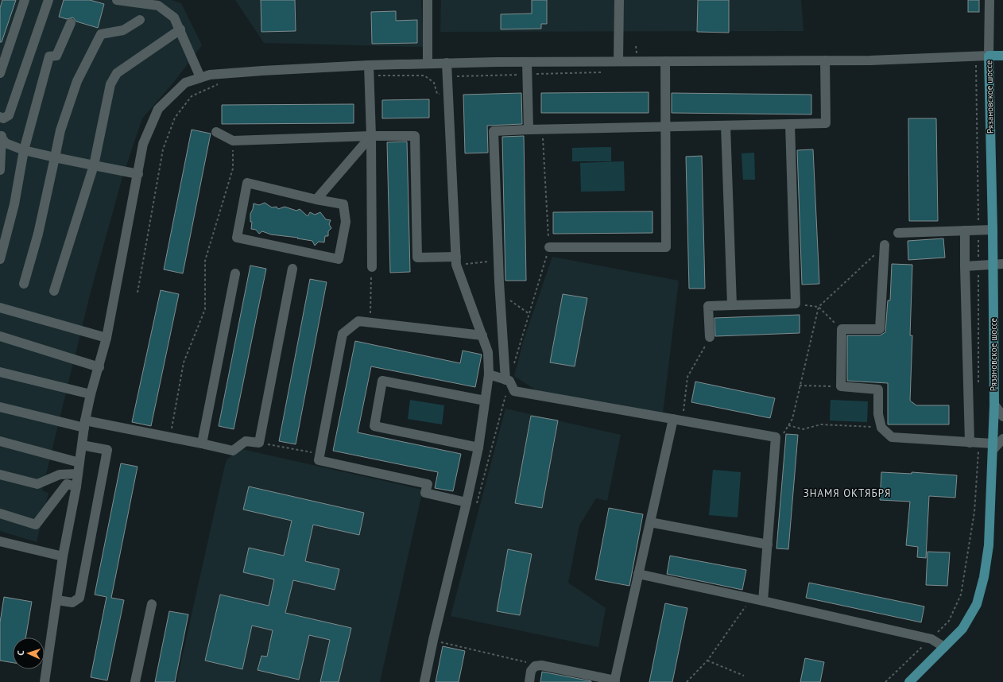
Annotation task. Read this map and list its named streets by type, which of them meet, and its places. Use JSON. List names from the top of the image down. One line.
{"streets":{"main road":["Рязановское шоссе"]},"districts":["ЗНАМЯ ОКТЯБРЯ"],"north":"left"}
